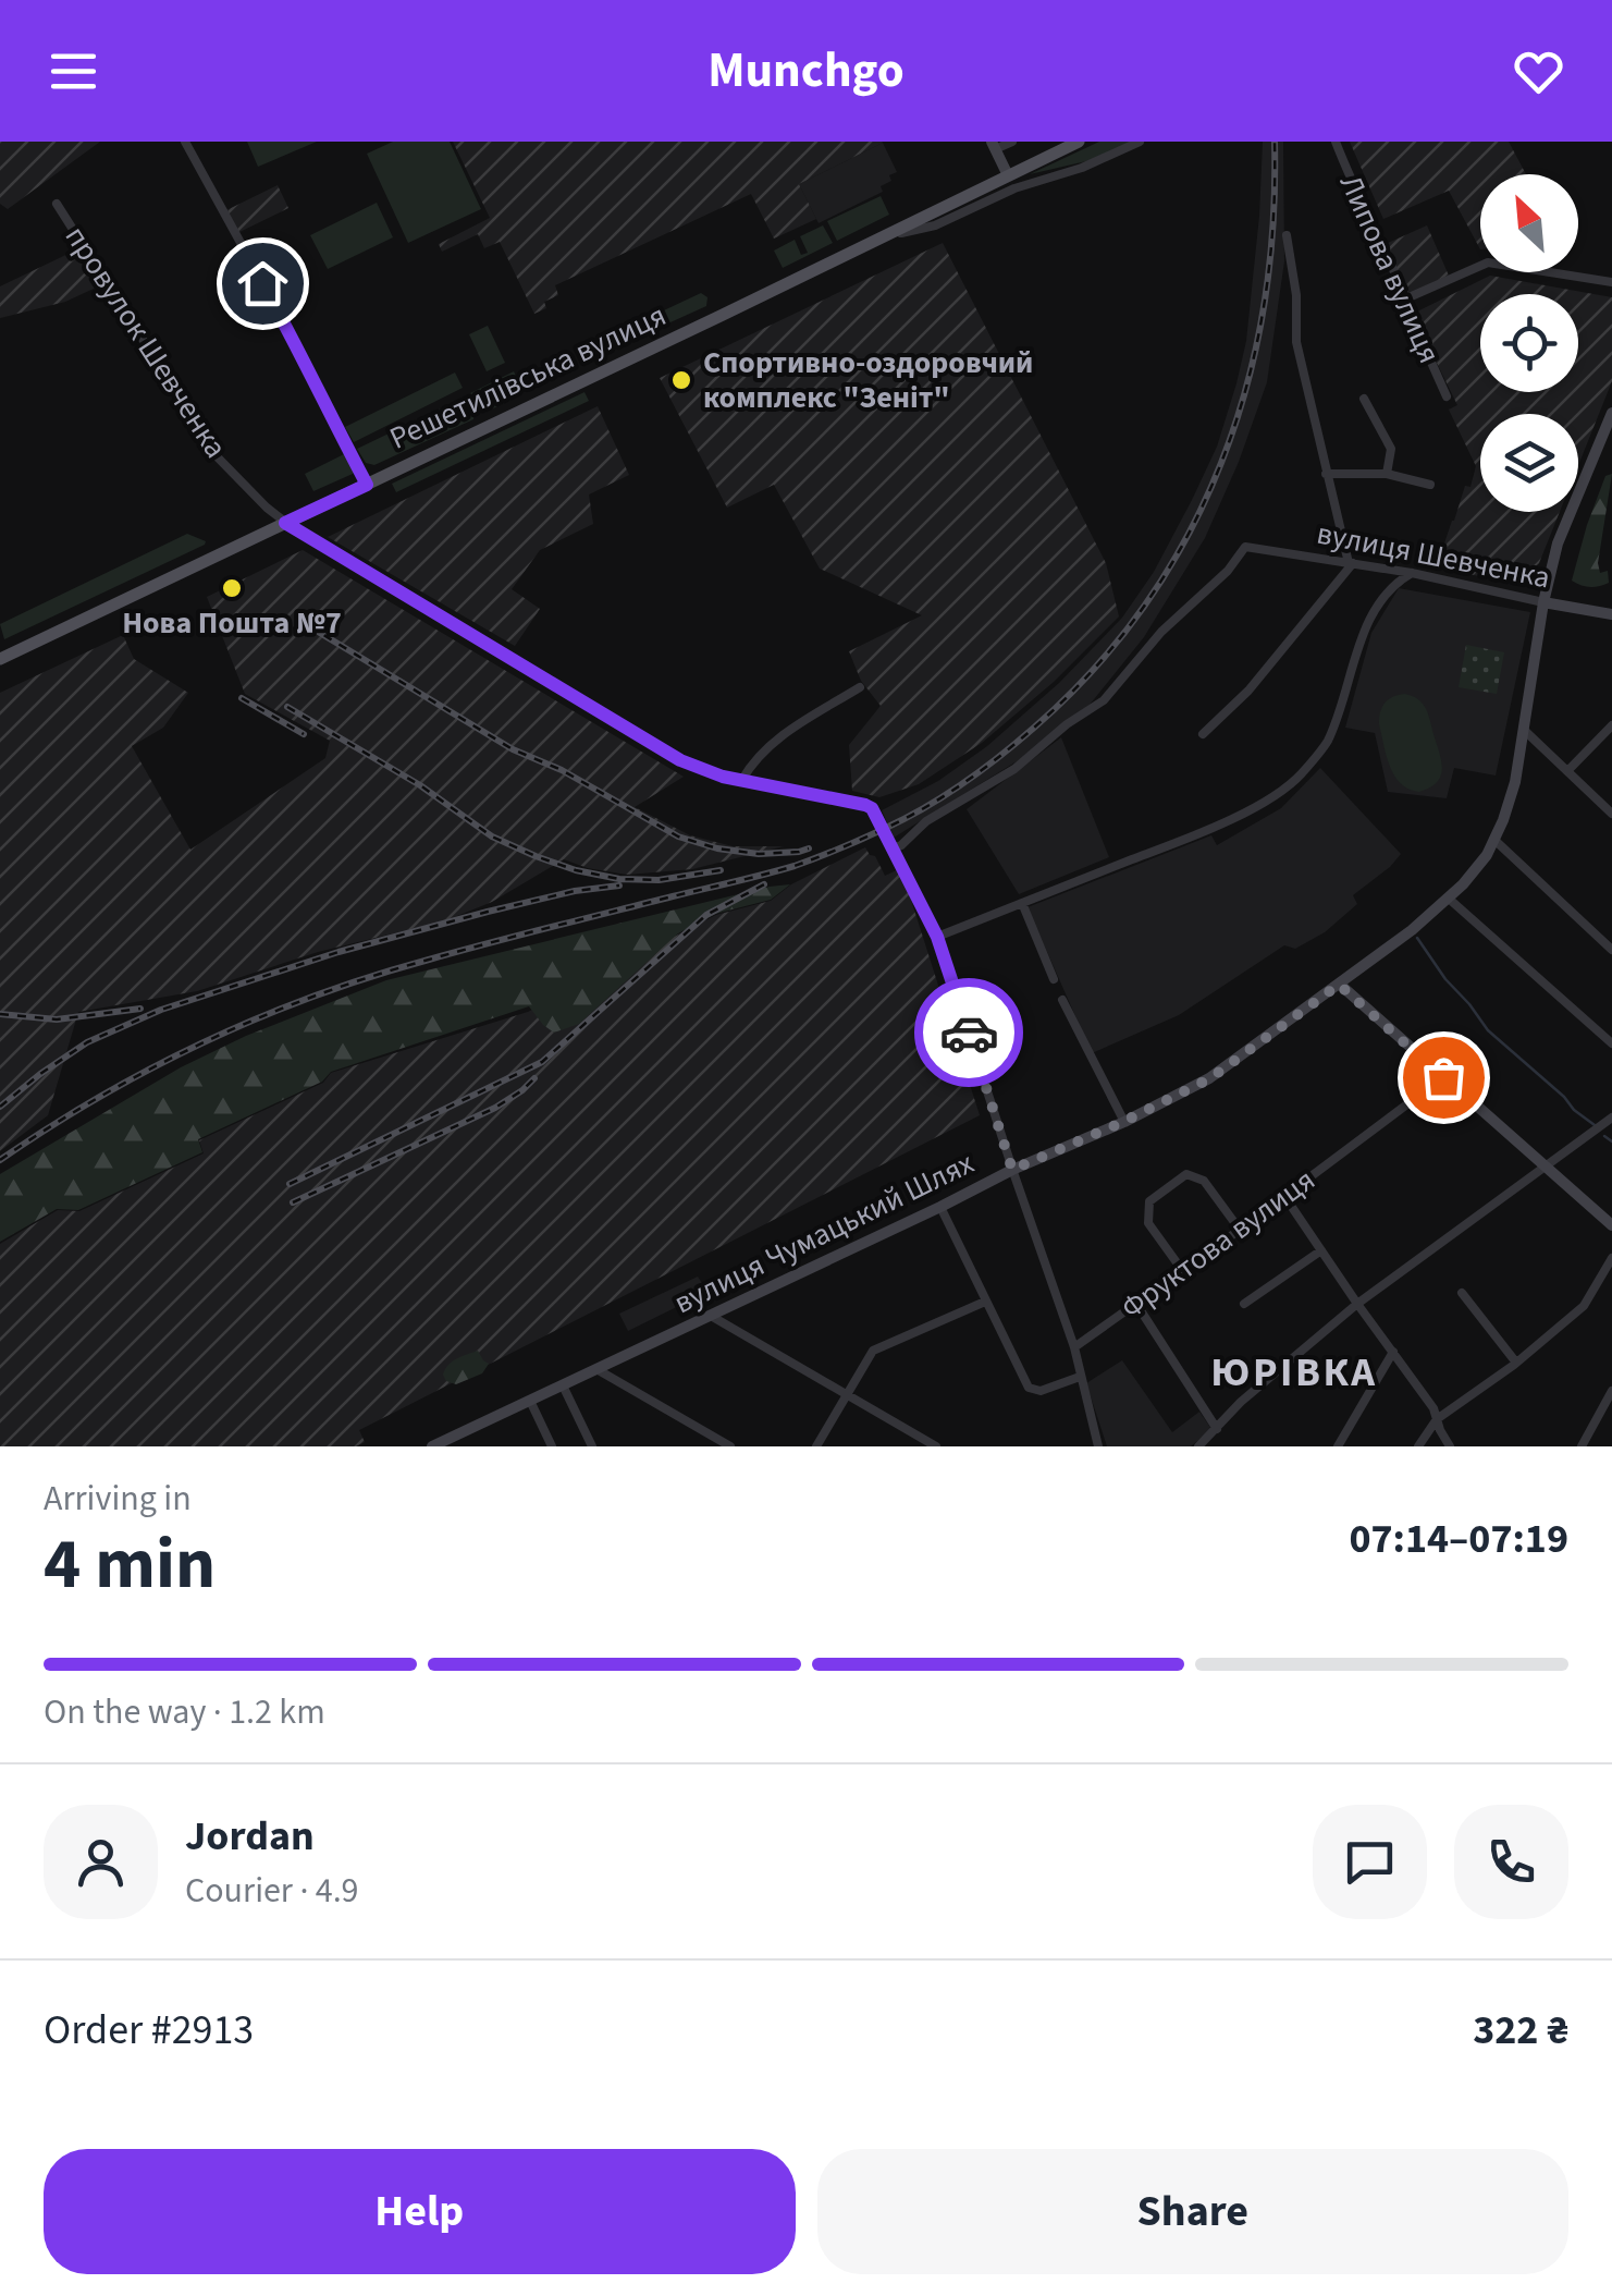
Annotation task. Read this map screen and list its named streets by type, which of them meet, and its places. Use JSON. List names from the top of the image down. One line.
{"streets":{"main road":["Решетилівська вулиця","вулиця Шевченка","вулиця Чумацький Шлях"],"street":["Липова вулиця","провулок Шевченка","Фруктова вулиця"]},"crossings":[["провулок Шевченка","Решетилівська вулиця"],["провулок Шевченка","вулиця Шевченка"],["провулок Шевченка","вулиця Чумацький Шлях"],["провулок Шевченка","Фруктова вулиця"],["вулиця Шевченка","вулиця Чумацький Шлях"]],"districts":["ЮРІВКА"],"places":["Спортивно-оздоровчий комплекс \"Зеніт\"","Нова Пошта №7"],"north":"top left","page":{"header":"Munchgo","heading":["4 min","Arriving in","07:14–07:19"],"panel":["Jordan","Courier · 4.9","Order #2913","322 ₴"],"bar":"On the way · 1.2 km","buttons":["Help","Share"]}}
